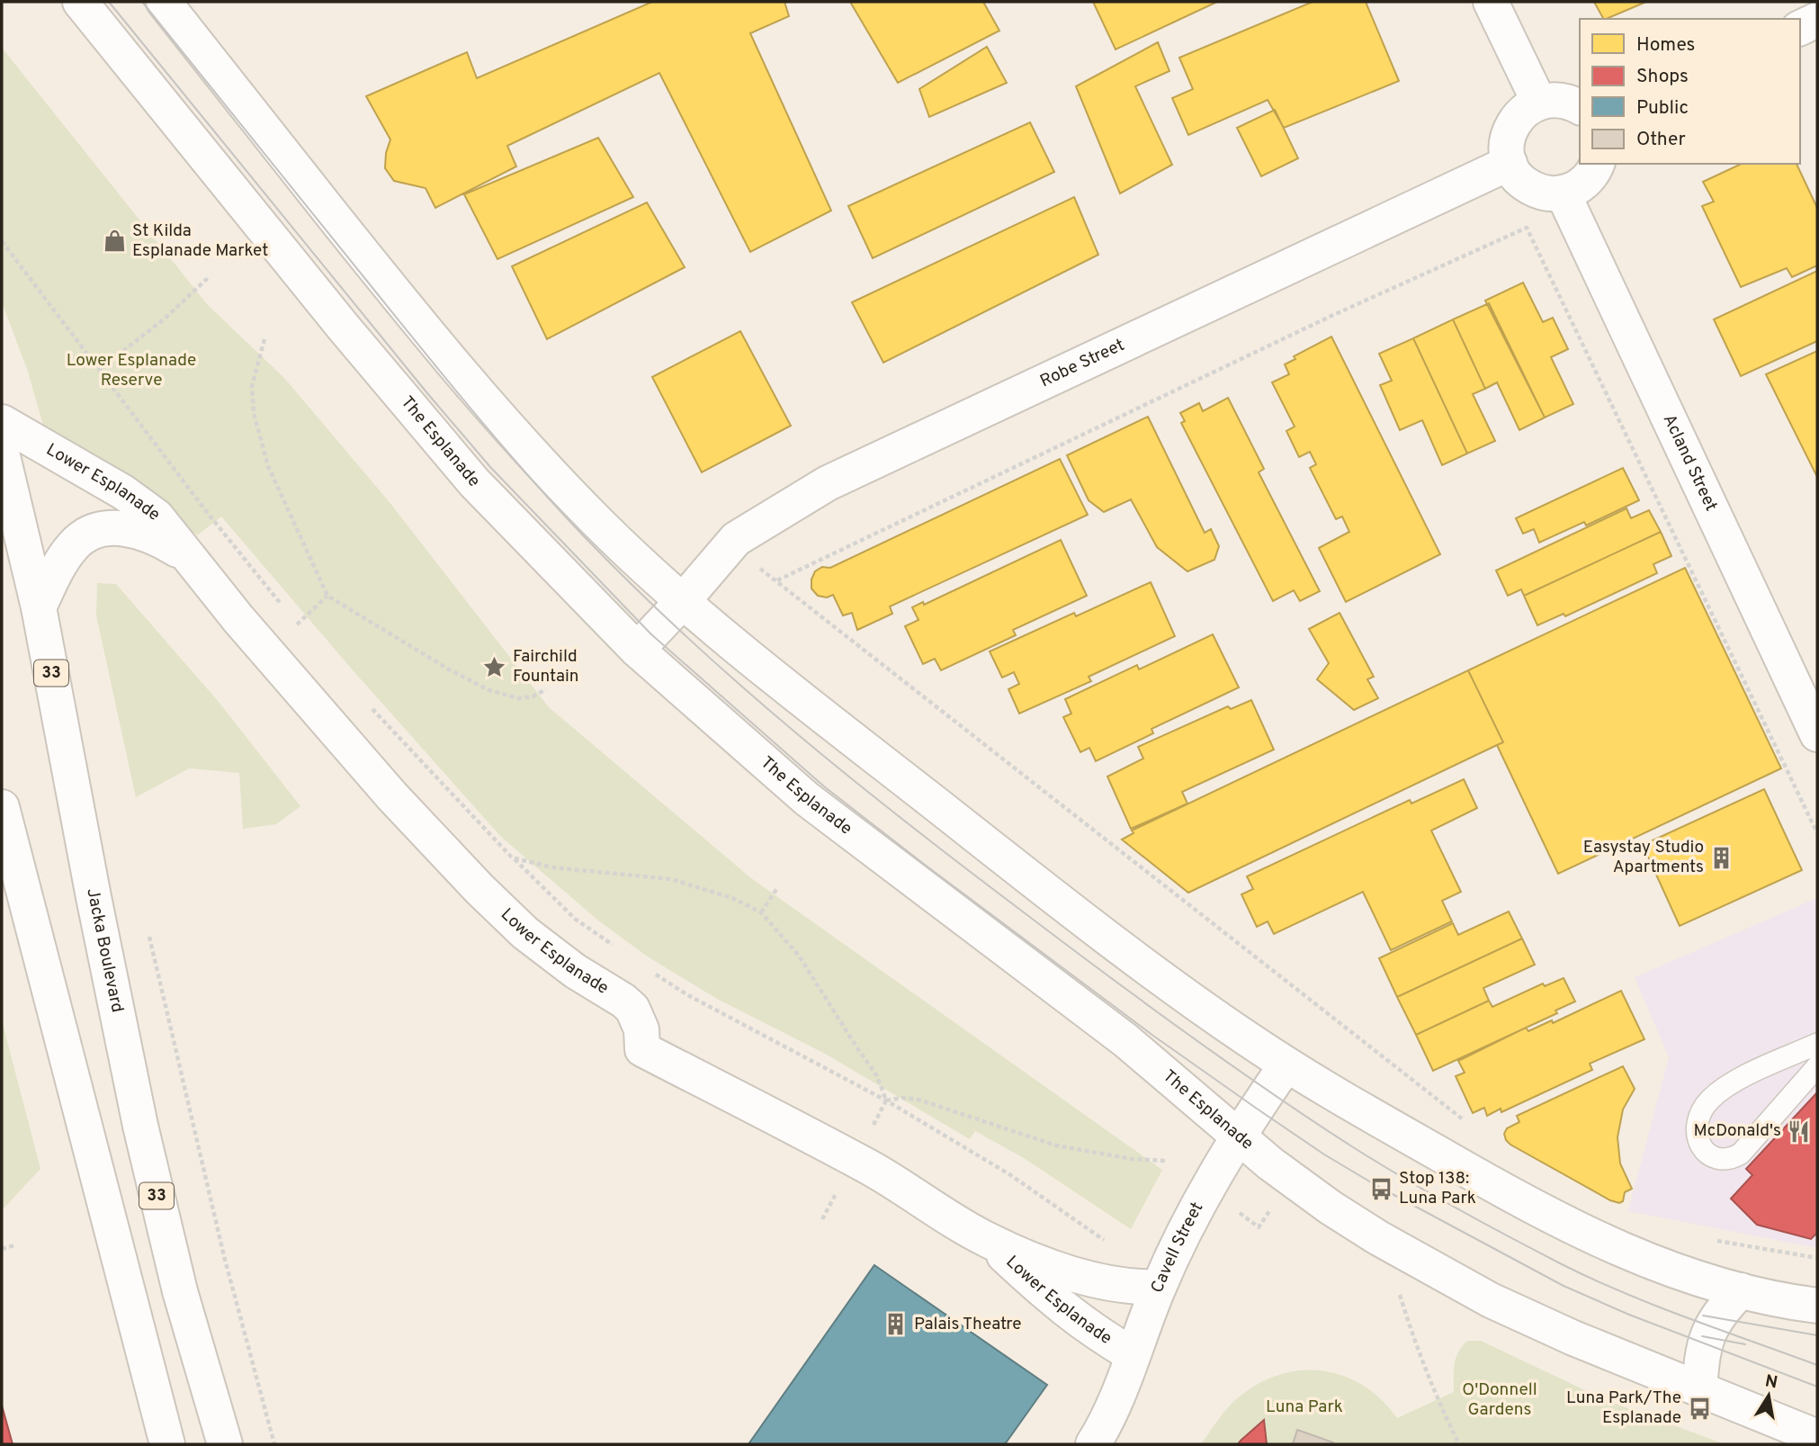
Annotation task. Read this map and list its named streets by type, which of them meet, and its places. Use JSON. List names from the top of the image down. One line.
{"streets":{"street":["Robe Street","The Esplanade","Acland Street","Lower Esplanade","33","Jacka Boulevard","Cavell Street"]},"crossings":[["Robe Street","The Esplanade"],["The Esplanade","Cavell Street"],["Lower Esplanade","Jacka Boulevard"],["Lower Esplanade","Cavell Street"]],"parks":["Lower Esplanade Reserve","O'Donnell Gardens","Luna Park"],"places":{"shop":["St Kilda Esplanade Market"],"place":["Fairchild Fountain"],"building":["Easystay Studio Apartments","Palais Theatre"],"restaurant":["McDonald's"],"bus stop":["Stop 138: Luna Park","Luna Park/The Esplanade"]},"legend":["Homes","Shops","Public","Other"],"north":"top"}
